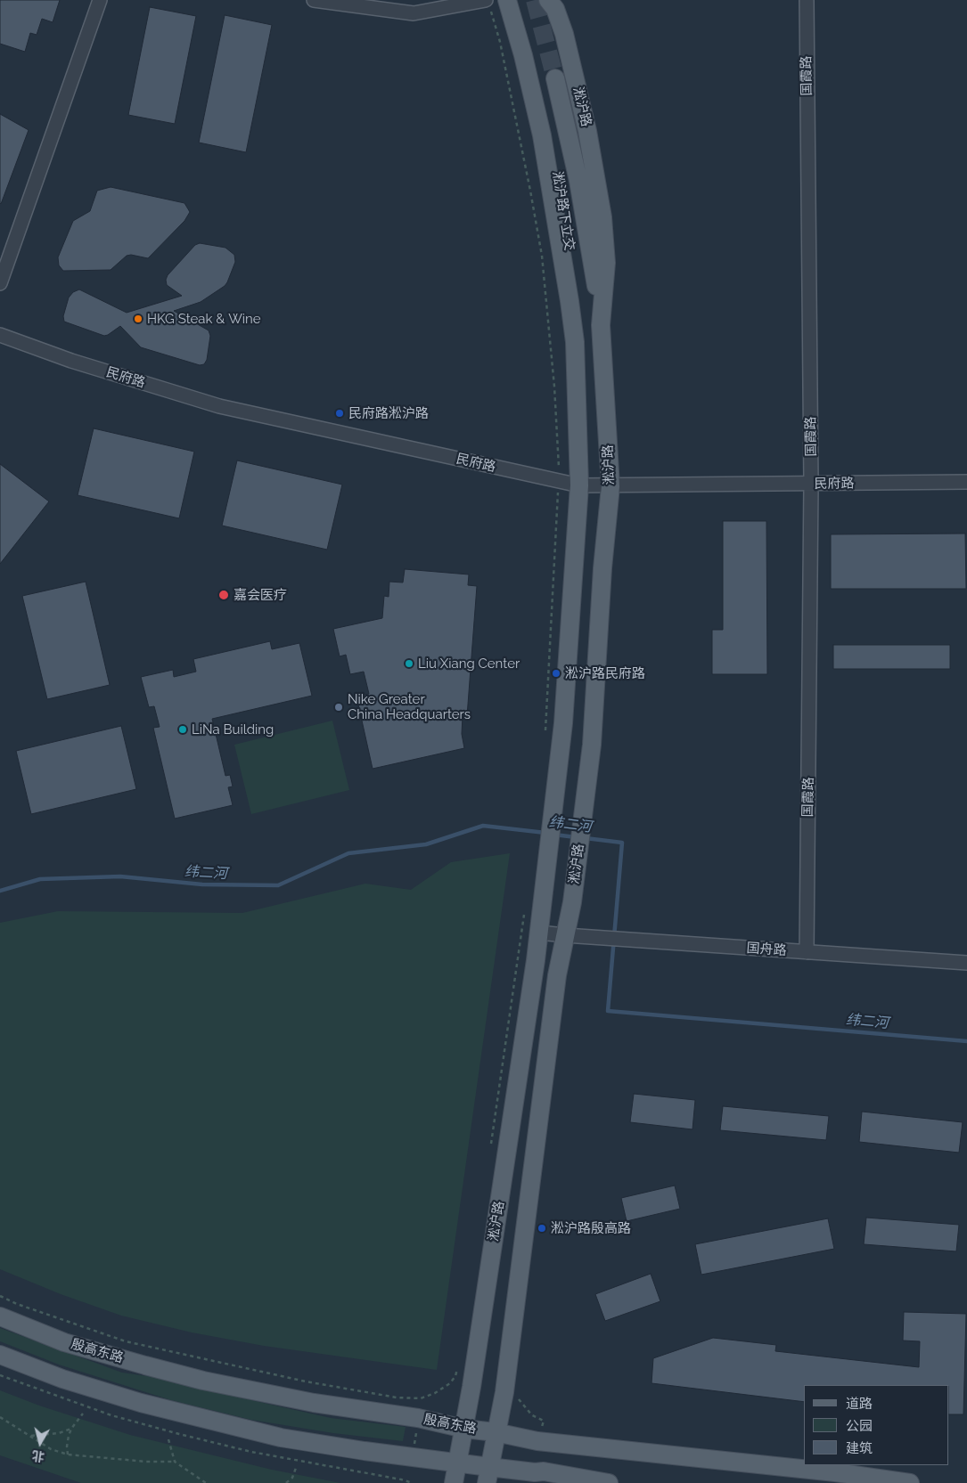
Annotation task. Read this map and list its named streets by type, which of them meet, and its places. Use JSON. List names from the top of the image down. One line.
{"streets":{"main road":["淞沪路","淞沪路下立交","殷高东路"],"street":["国霞路","民府路","国舟路"]},"crossings":[["国霞路","民府路"],["国霞路","国舟路"],["淞沪路","淞沪路下立交"],["淞沪路","民府路"],["淞沪路","国舟路"],["淞沪路","殷高东路"]],"water":["纬二河"],"places":["HKG Steak & Wine","民府路淞沪路","嘉会医疗","Liu Xiang Center","淞沪路民府路","Nike Greater China Headquarters","LiNa Building","淞沪路殷高路"],"legend":["道路","公园","建筑"],"north":"bottom"}
